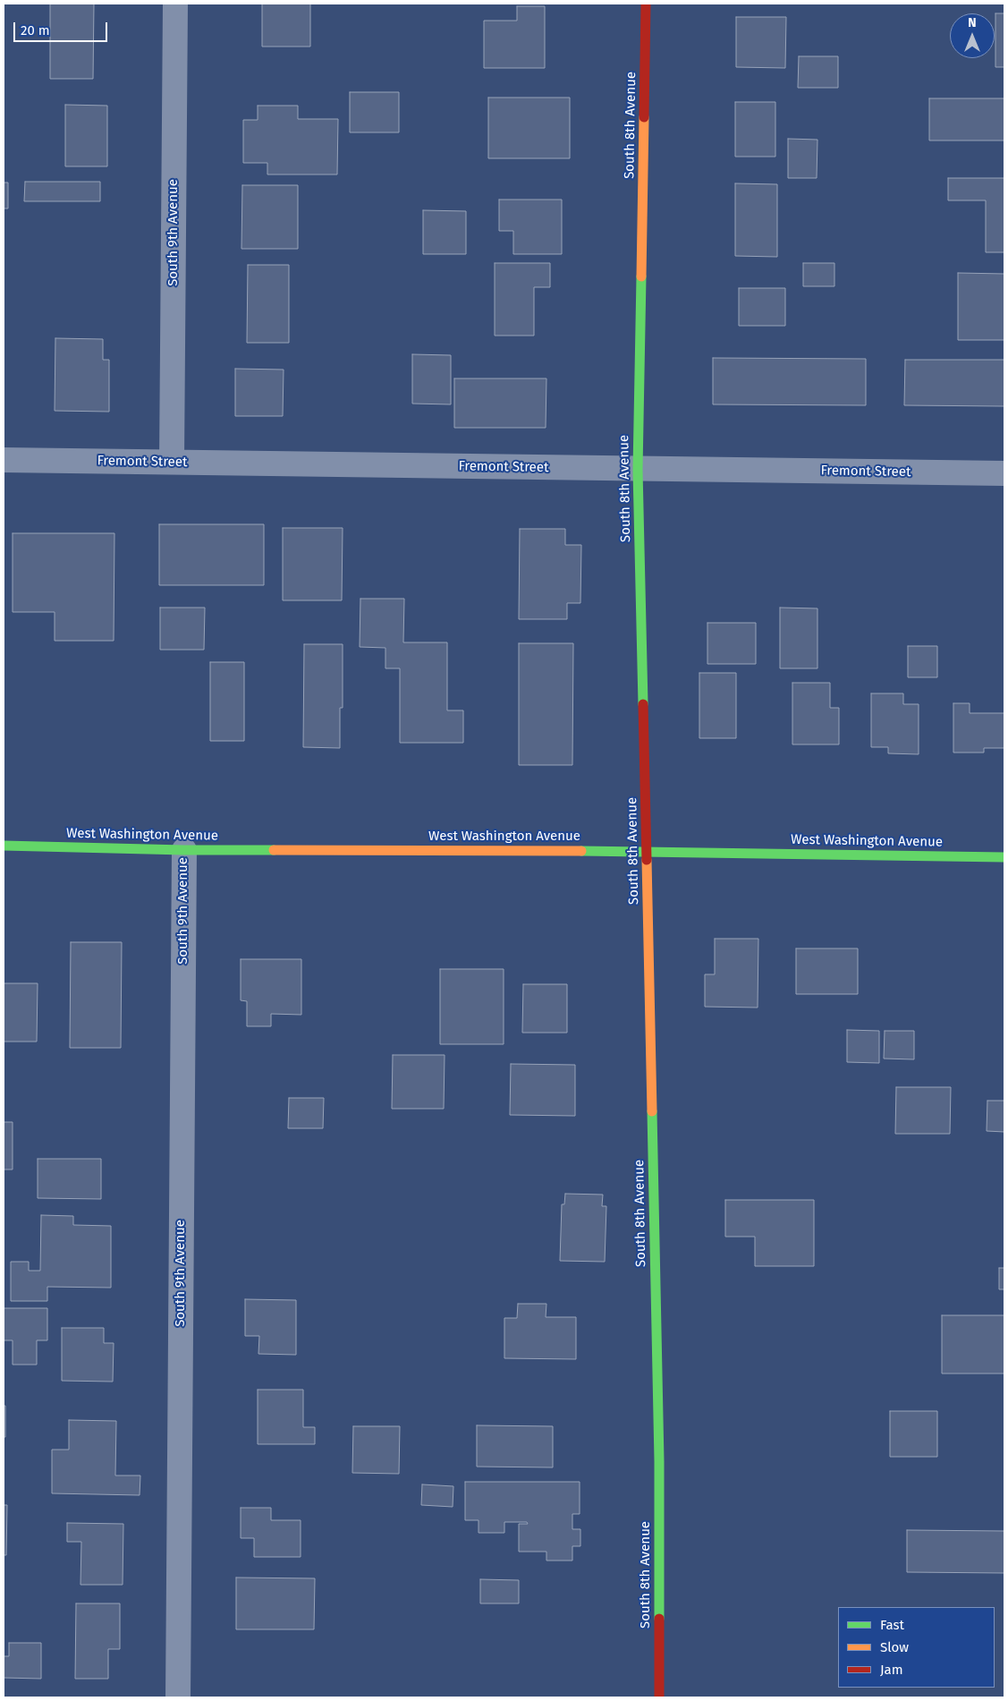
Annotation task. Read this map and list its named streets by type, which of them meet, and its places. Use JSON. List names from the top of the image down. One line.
{"streets":{"street":["South 8th Avenue","South 9th Avenue","Fremont Street","West Washington Avenue"]},"crossings":[["South 8th Avenue","Fremont Street"],["South 8th Avenue","West Washington Avenue"],["South 9th Avenue","Fremont Street"],["South 9th Avenue","West Washington Avenue"]],"legend":["Fast","Slow","Jam"],"scale_bar":"20 m","north":"top"}
